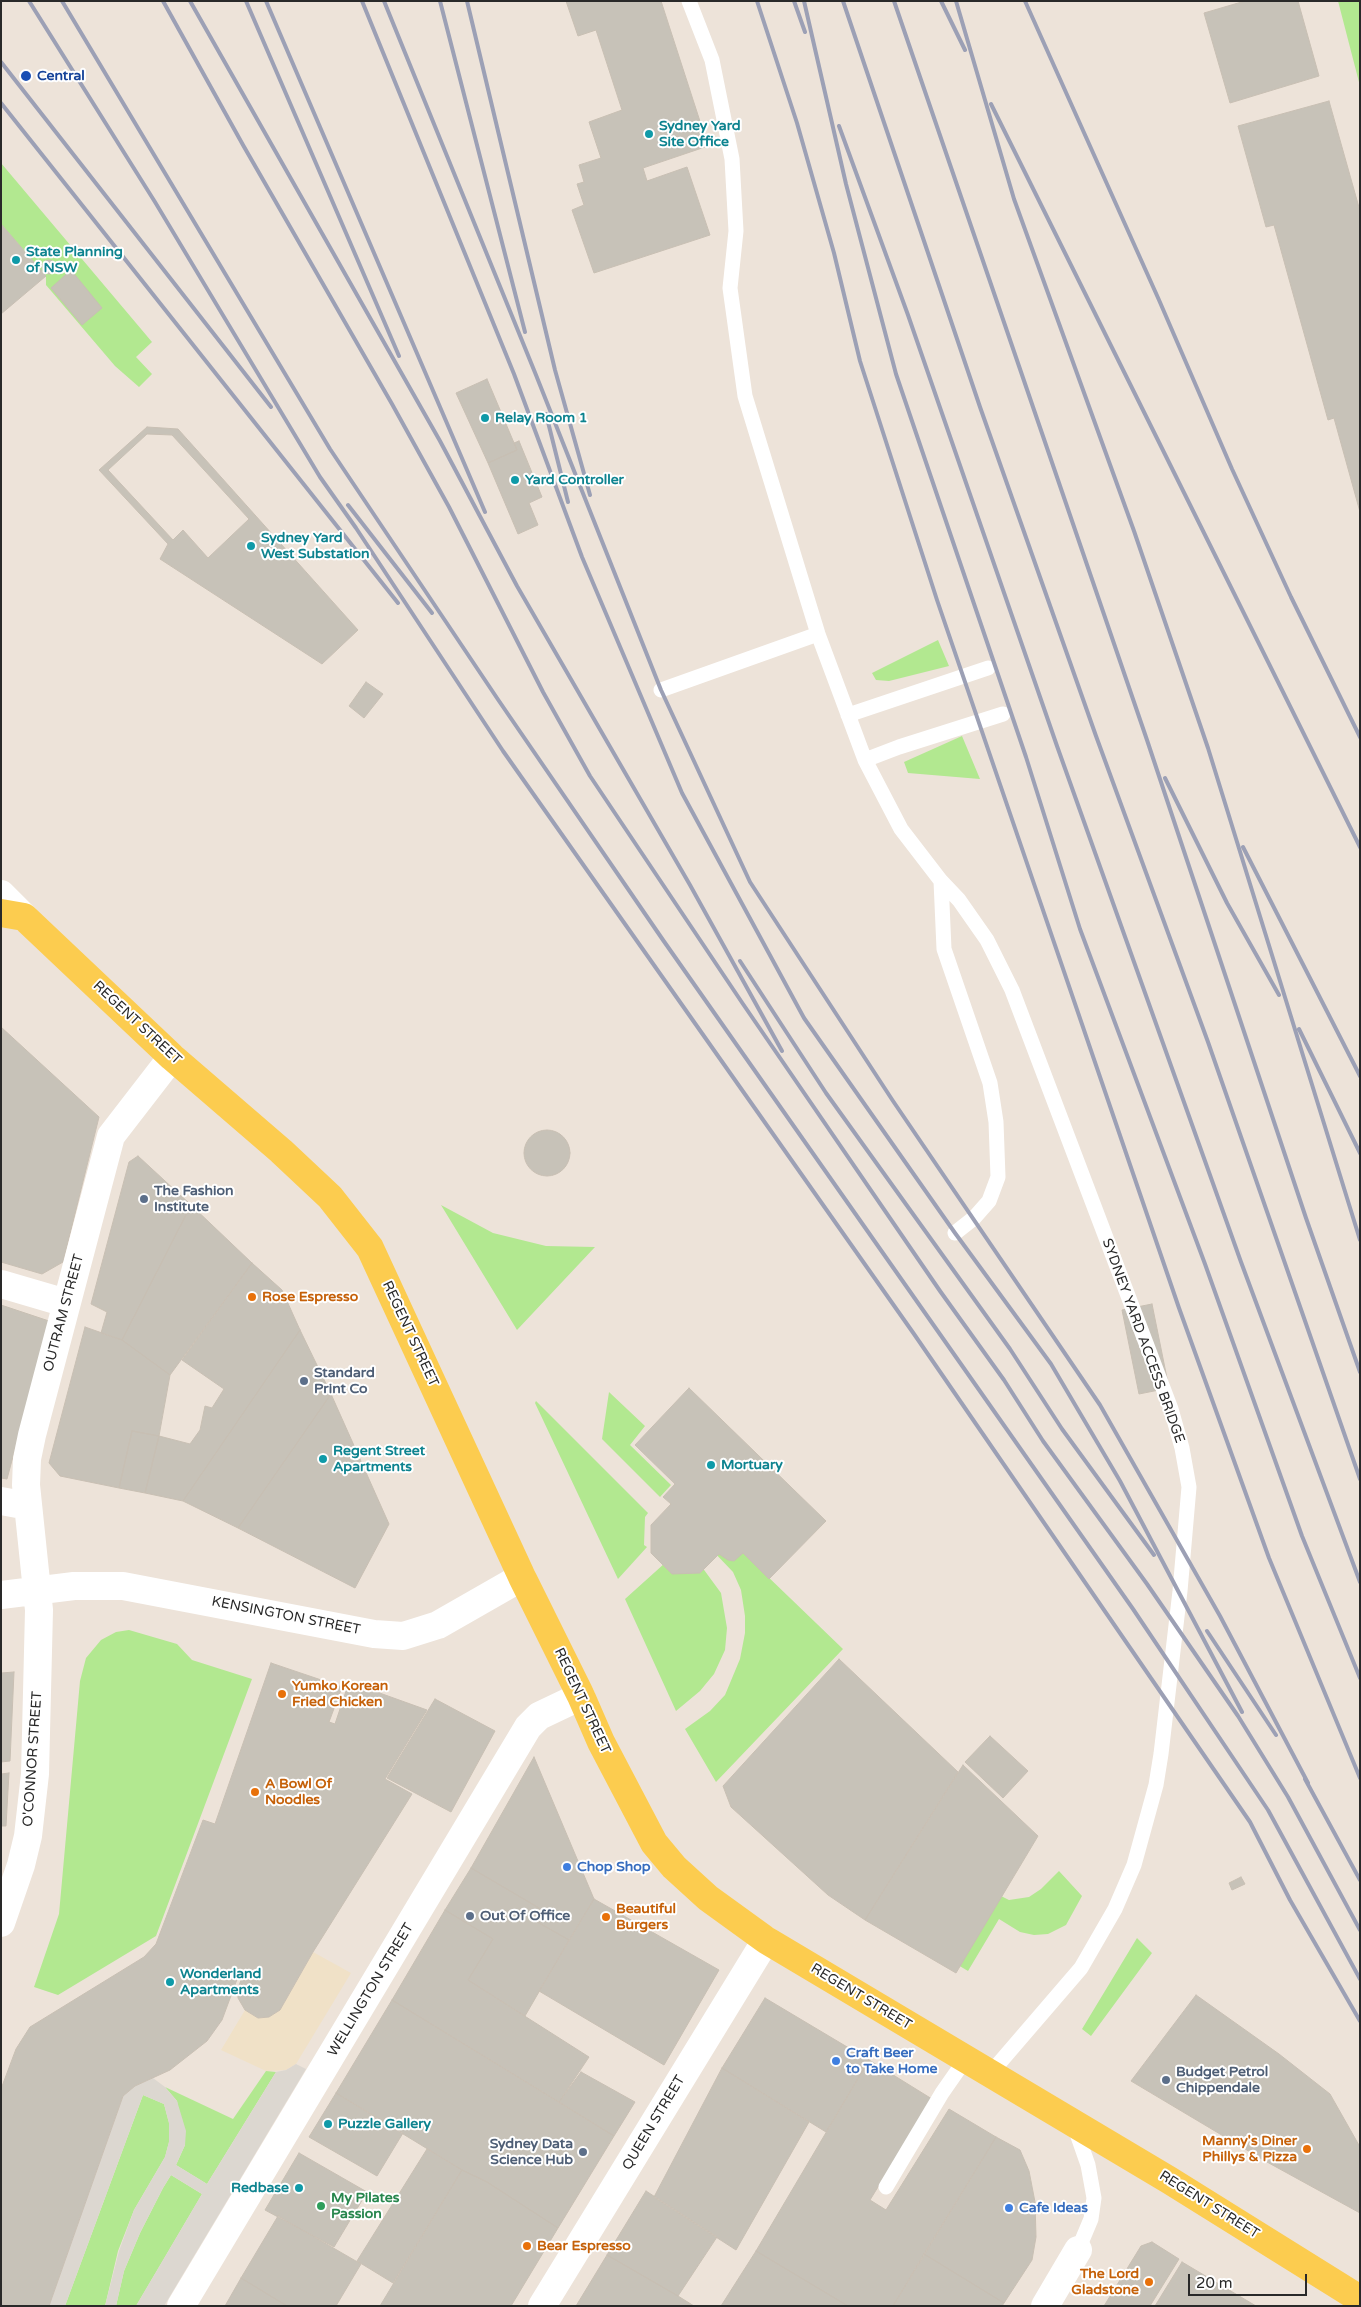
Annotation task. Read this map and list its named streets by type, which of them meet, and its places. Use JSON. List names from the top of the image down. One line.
{"streets":{"main road":["REGENT STREET"],"street":["OUTRAM STREET","KENSINGTON STREET","O'CONNOR STREET","WELLINGTON STREET","QUEEN STREET"],"lane":["SYDNEY YARD ACCESS BRIDGE"]},"crossings":[["REGENT STREET","OUTRAM STREET"],["REGENT STREET","SYDNEY YARD ACCESS BRIDGE"],["REGENT STREET","KENSINGTON STREET"],["REGENT STREET","WELLINGTON STREET"],["REGENT STREET","QUEEN STREET"],["OUTRAM STREET","KENSINGTON STREET"],["OUTRAM STREET","O'CONNOR STREET"],["KENSINGTON STREET","O'CONNOR STREET"]],"places":["Central","Sydney Yard Site Office","State Planning of NSW","Relay Room 1","Yard Controller","Sydney Yard West Substation","The Fashion Institute","Rose Espresso","Standard Print Co","Regent Street Apartments","Mortuary","Yumko Korean Fried Chicken","A Bowl Of Noodles","Chop Shop","Out Of Office","Beautiful Burgers","Wonderland Apartments","Craft Beer to Take Home","Budget Petrol Chippendale","Puzzle Gallery","Manny's Diner Phillys & Pizza","Sydney Data Science Hub","Redbase","My Pilates Passion","Cafe Ideas","Bear Espresso","The Lord Gladstone"],"scale_bar":"20 m"}
